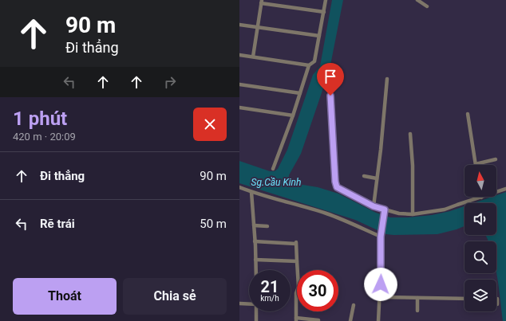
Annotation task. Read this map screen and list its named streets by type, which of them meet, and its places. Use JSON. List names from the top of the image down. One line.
{"water":["Sg.Cầu Kinh"],"north":"top","page":{"turn":["90 m","Đi thẳng"],"heading":["1 phút","420 m · 20:09"],"list":[{"name":"Đi thẳng","value":"90 m"},{"name":"Rẽ trái","value":"50 m"}],"speed":"21 km/h","limit":"30","buttons":["Thoát","Chia sẻ"]}}
